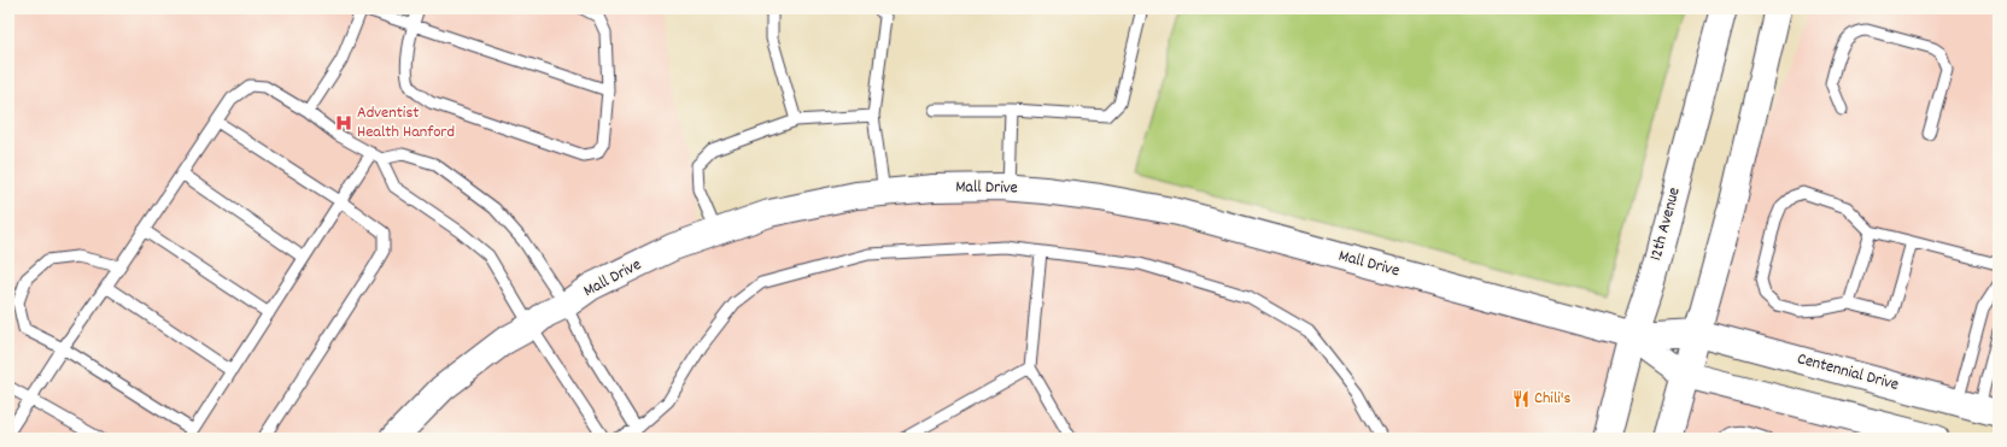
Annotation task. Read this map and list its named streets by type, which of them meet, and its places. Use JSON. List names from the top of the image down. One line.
{"streets":{"street":["Mall Drive","12th Avenue","Centennial Drive"]},"crossings":[["Mall Drive","12th Avenue"],["Mall Drive","Centennial Drive"]],"places":{"hospital":["Adventist Health Hanford"],"restaurant":["Chili's"]}}
